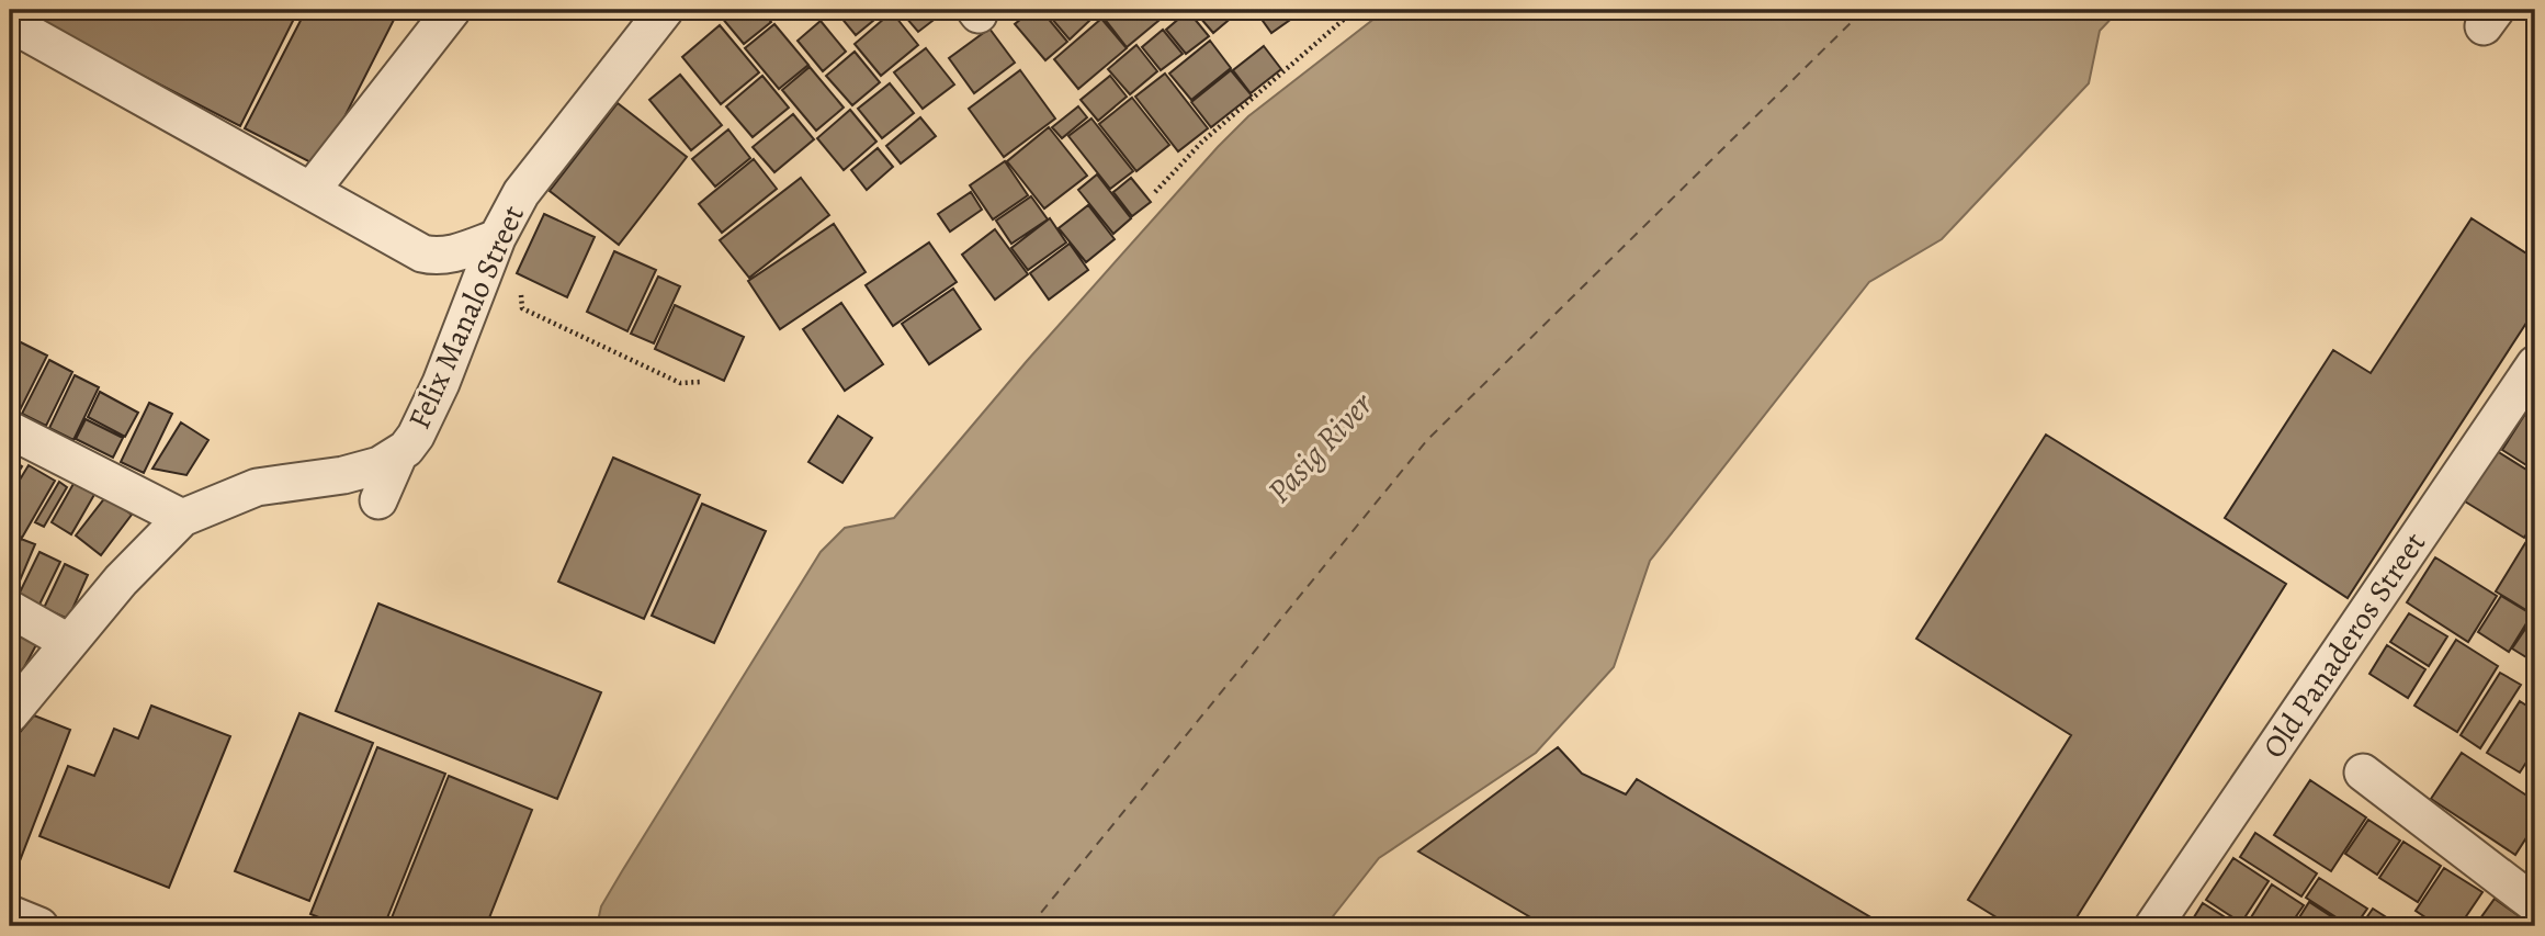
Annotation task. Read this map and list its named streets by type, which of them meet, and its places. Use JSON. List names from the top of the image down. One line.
{"streets":{"street":["Felix Manalo Street","Old Panaderos Street"]},"water":["Pasig River"]}
